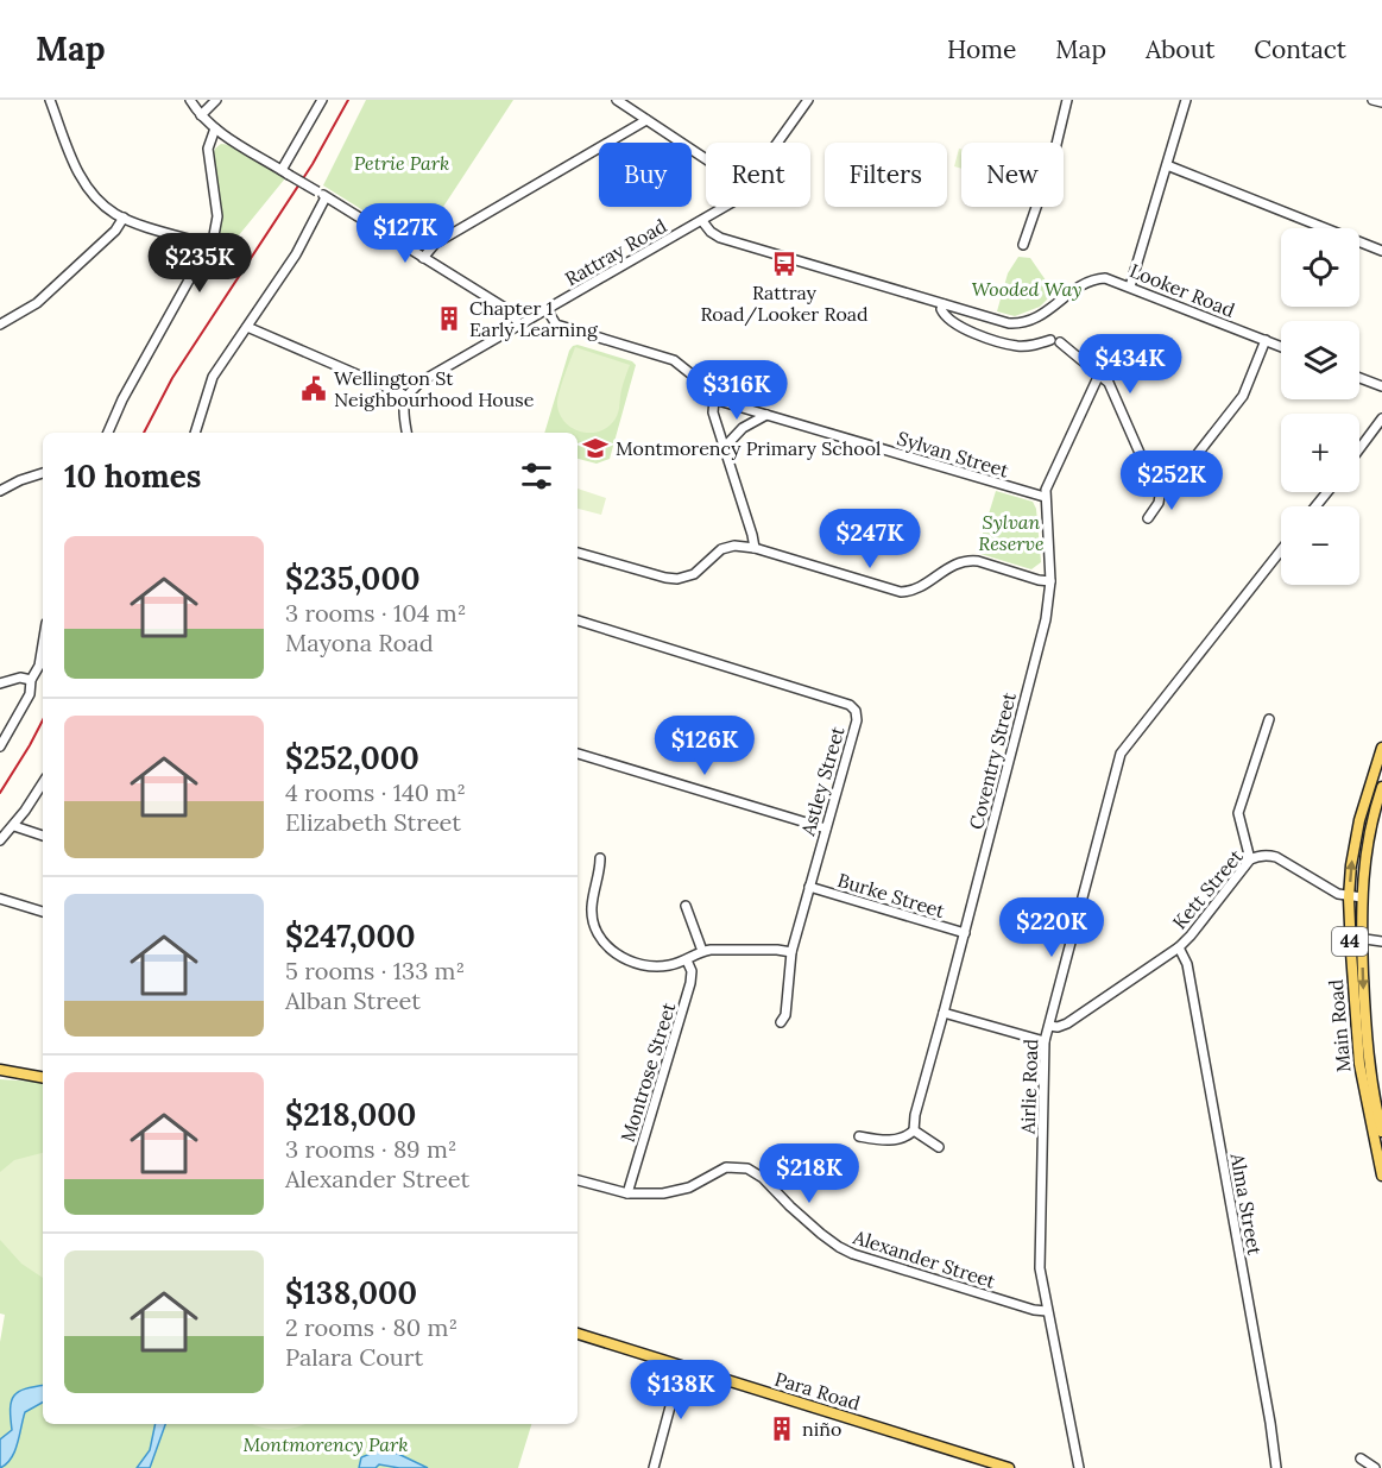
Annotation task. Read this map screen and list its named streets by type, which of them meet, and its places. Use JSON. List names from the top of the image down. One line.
{"streets":{"main road":["44","Main Road","Para Road"],"street":["Rattray Road","Looker Road","Sylvan Street","Coventry Street","Astley Street","Kett Street","Burke Street","Montrose Street","Airlie Road","Alma Street","Alexander Street"]},"crossings":[["Rattray Road","Looker Road"],["Sylvan Street","Coventry Street"],["Coventry Street","Burke Street"],["Astley Street","Burke Street"],["Kett Street","Main Road"],["Kett Street","Airlie Road"],["Kett Street","Alma Street"],["Montrose Street","Alexander Street"],["Airlie Road","Alexander Street"]],"parks":["Petrie Park","Wooded Way","Sylvan Reserve","Montmorency Park"],"places":{"bus stop":["Rattray Road/Looker Road"],"building":["Chapter 1 Early Learning","niño"],"public building":["Wellington St Neighbourhood House"],"school or university":["Montmorency Primary School"]},"page":{"header":"Map","nav":["Home","Map","About","Contact"],"chip":["Buy","Rent","Filters","New"],"price":["$127K","$235K","$434K","$316K","$252K","$247K","$126K","$220K","$218K","$138K"],"map_buttons":["+","−"],"heading":"10 homes","list":[{"name":"$235,000","note":"3 rooms · 104 m² · Mayona Road"},{"name":"$252,000","note":"4 rooms · 140 m² · Elizabeth Street"},{"name":"$247,000","note":"5 rooms · 133 m² · Alban Street"},{"name":"$218,000","note":"3 rooms · 89 m² · Alexander Street"},{"name":"$138,000","note":"2 rooms · 80 m² · Palara Court"}]}}
